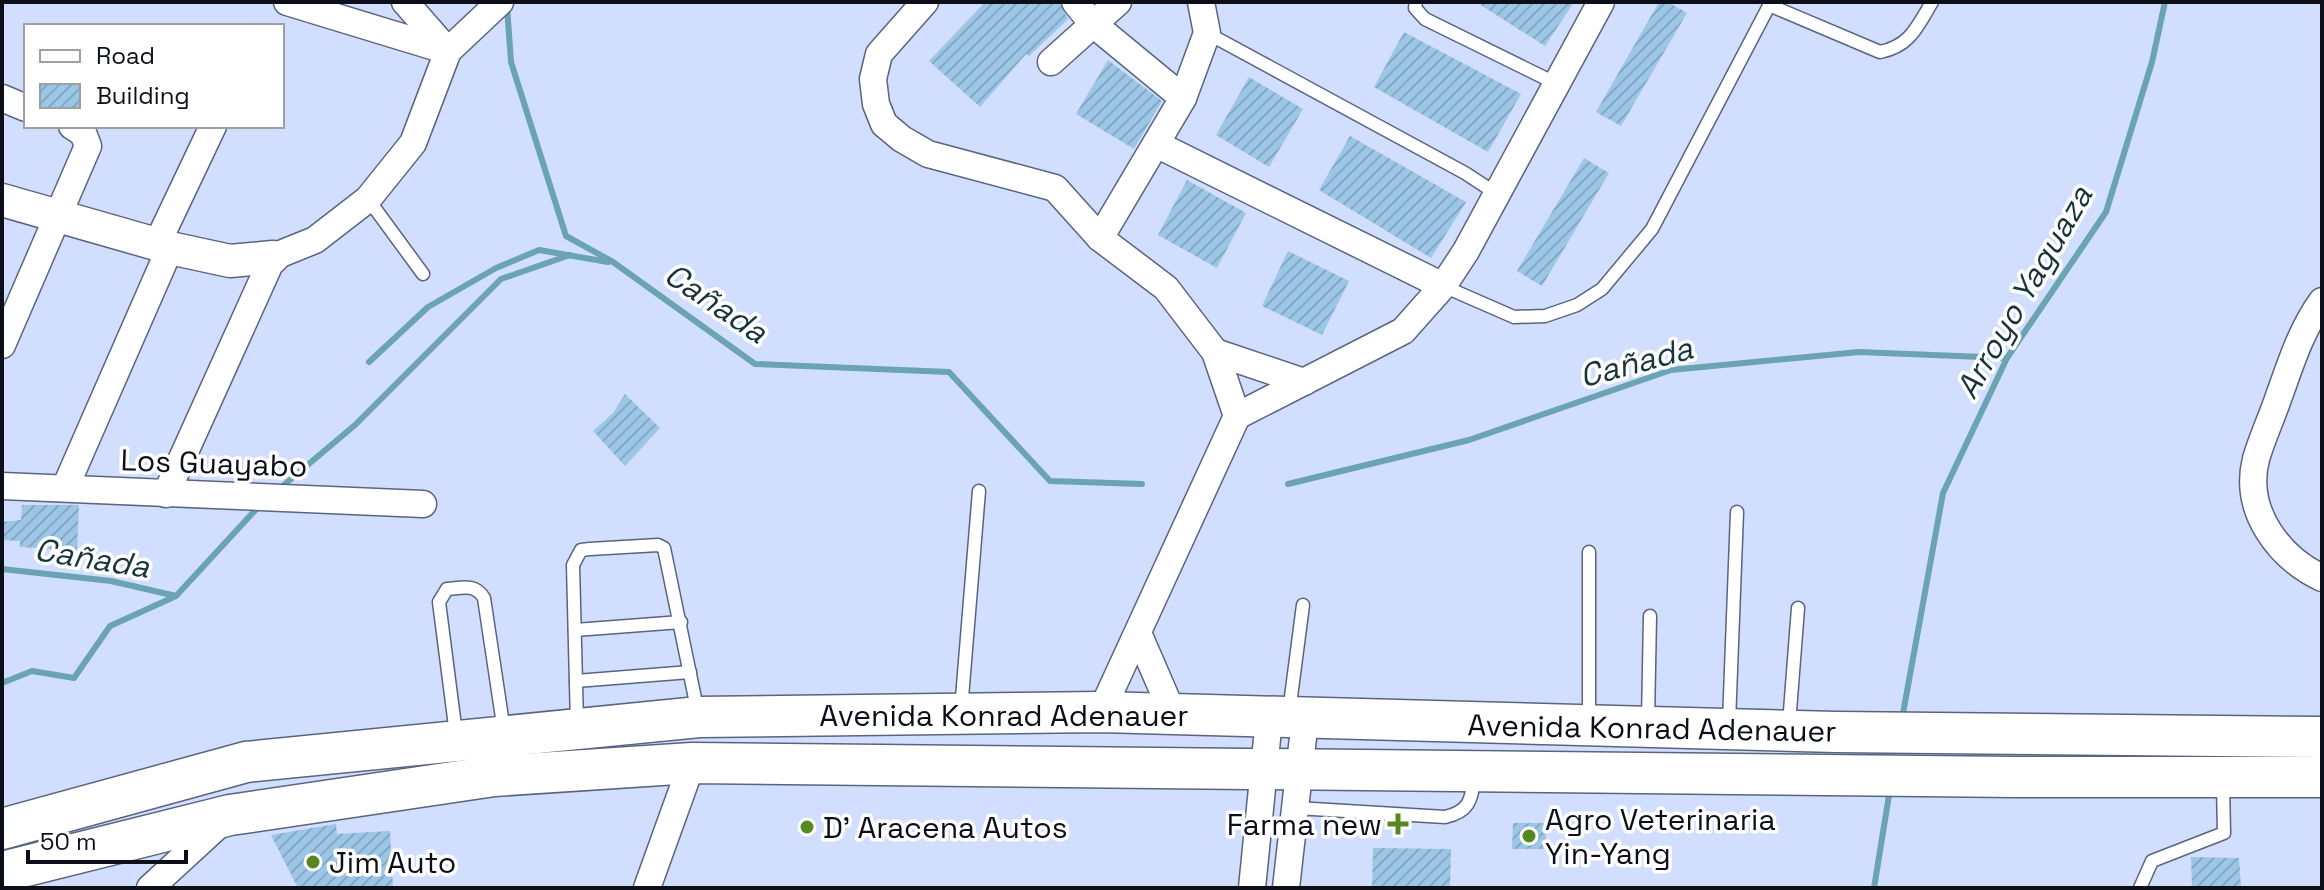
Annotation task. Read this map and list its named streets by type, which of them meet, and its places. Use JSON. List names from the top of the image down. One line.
{"streets":{"main road":["Avenida Konrad Adenauer"],"street":["Los Guayabo"]},"water":["Arroyo Yaguaza","Cañada"],"places":{"health":["Farma new"],"other":["D' Aracena Autos","Agro Veterinaria Yin-Yang","Jim Auto"]},"legend":["Road","Building"],"scale_bar":"50 m"}
